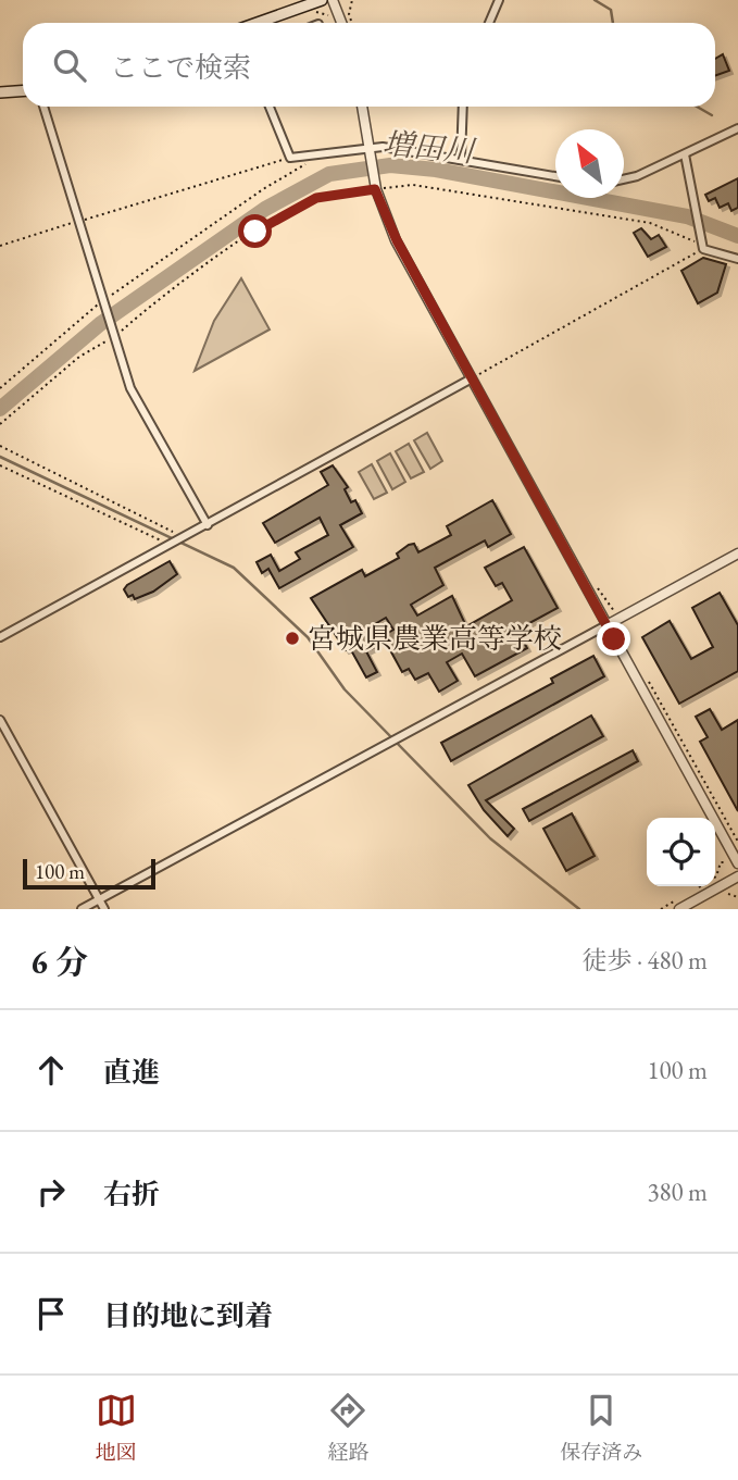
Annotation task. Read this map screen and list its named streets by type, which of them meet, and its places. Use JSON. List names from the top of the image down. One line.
{"water":["増田川"],"places":["宮城県農業高等学校"],"scale_bar":"100 m","north":"top left","page":{"search":"ここで検索","scale":"100 m","heading":["6 分","徒歩 · 480 m"],"list":[["直進","100 m"],["右折","380 m"],"目的地に到着"],"nav":["地図","経路","保存済み"]}}
